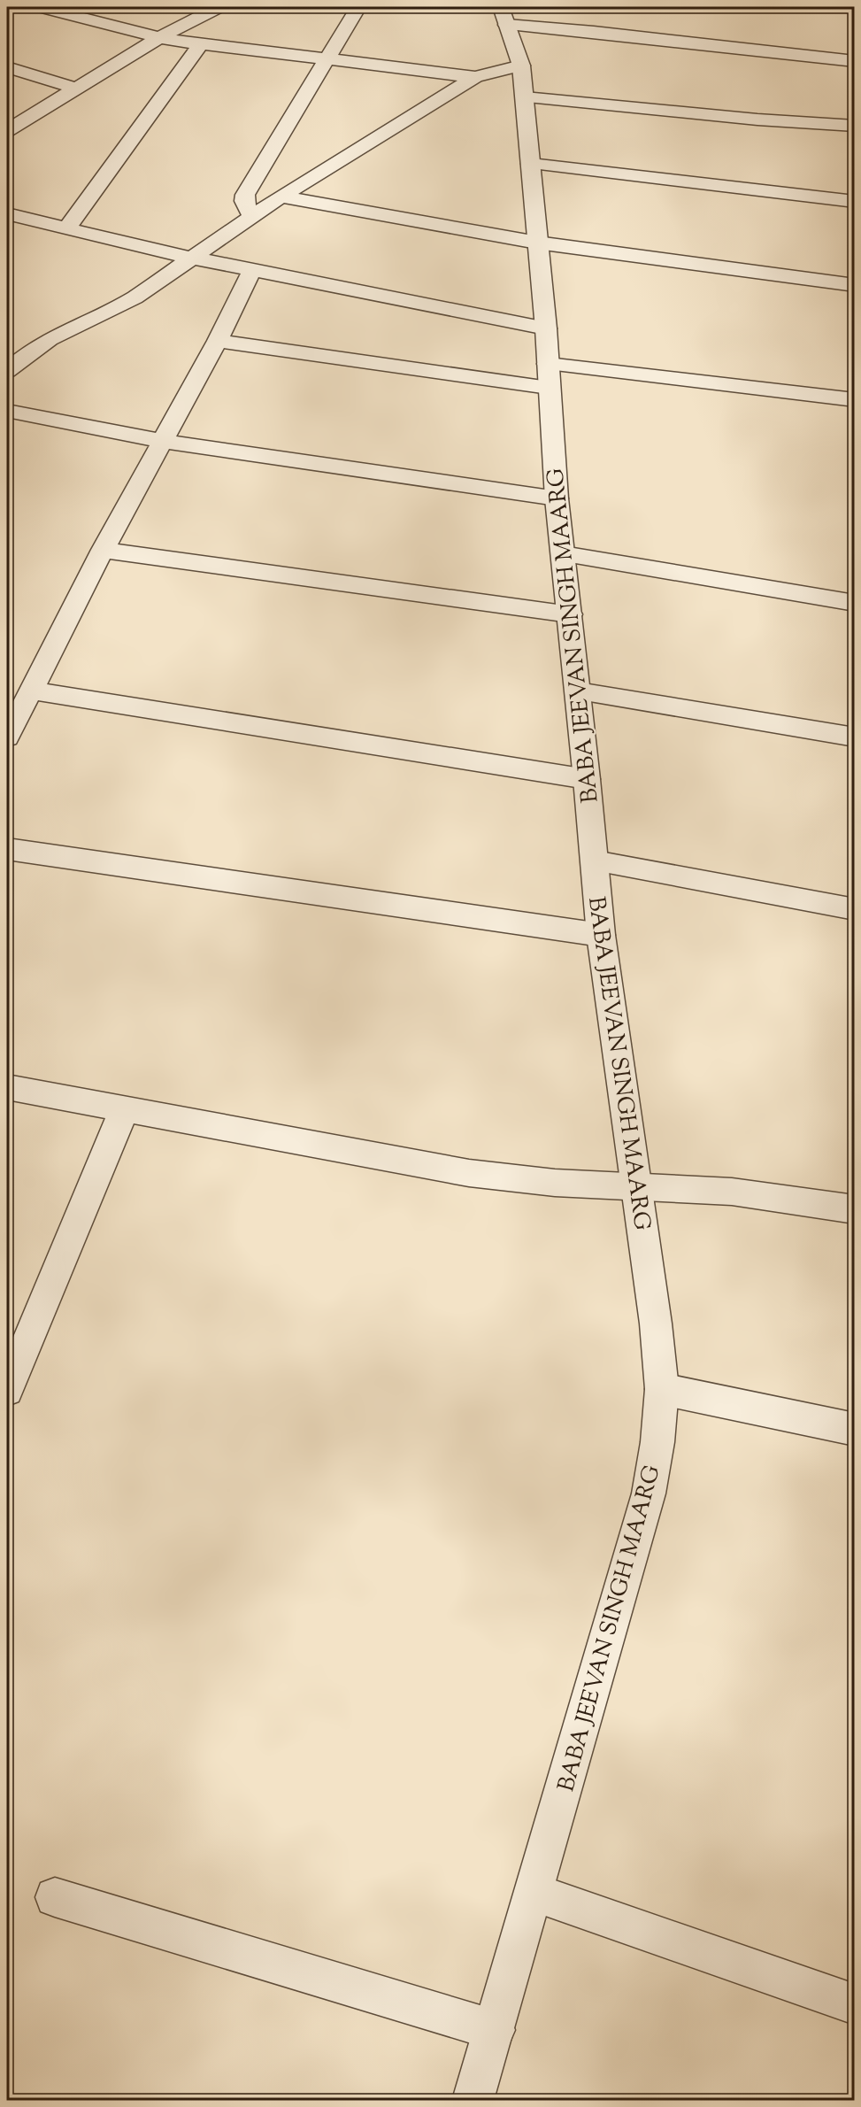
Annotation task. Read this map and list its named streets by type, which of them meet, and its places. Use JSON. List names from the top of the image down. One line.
{"streets":{"street":["BABA JEEVAN SINGH MAARG"]}}
